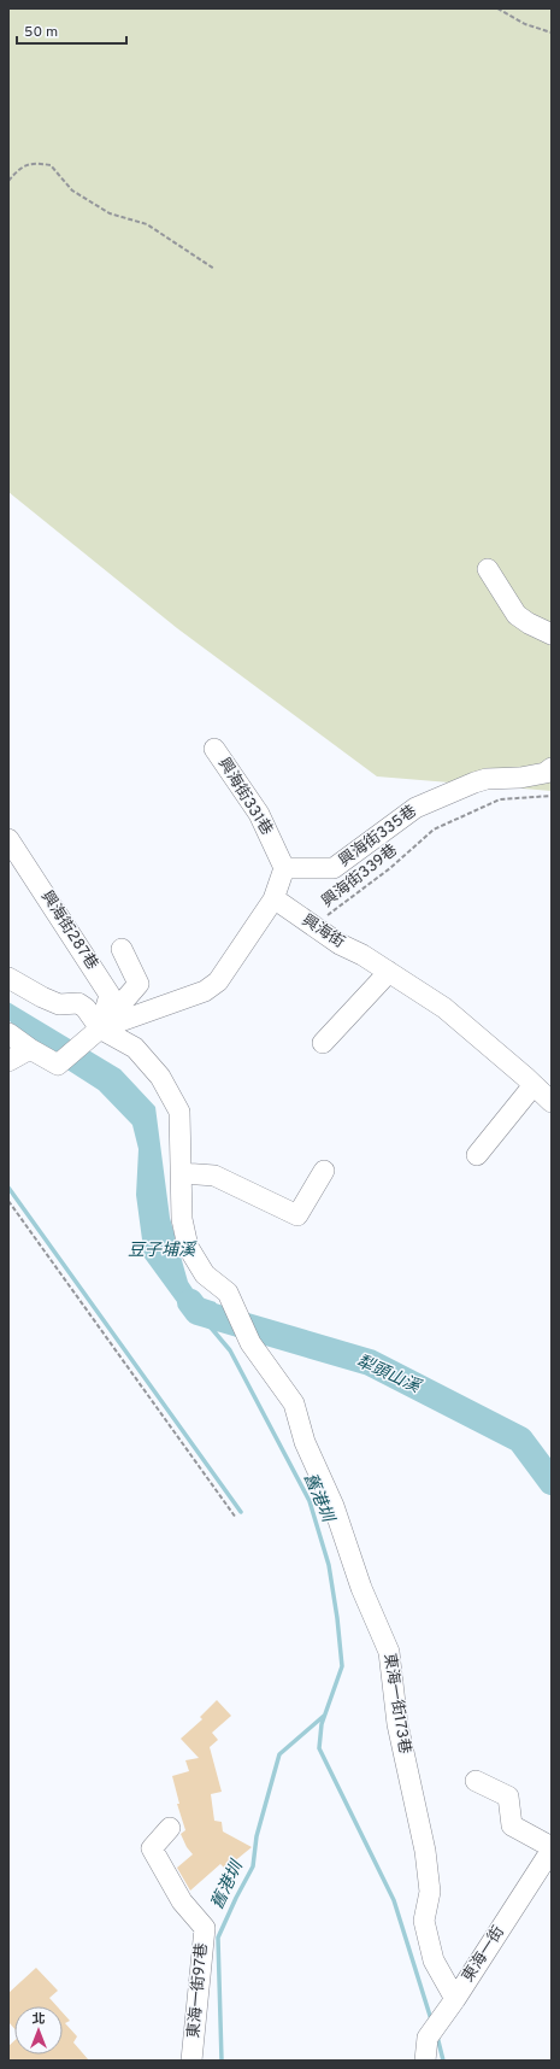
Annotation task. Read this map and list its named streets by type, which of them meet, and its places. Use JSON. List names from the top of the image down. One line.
{"streets":{"street":["興海街331巷","興海街335巷","興海街287巷","興海街","東海一街173巷","東海一街","東海一街97巷"],"path":["興海街339巷"]},"crossings":[["興海街331巷","興海街335巷"],["興海街339巷","興海街"],["東海一街173巷","東海一街"]],"water":["豆子埔溪","犁頭山溪","舊港圳"],"scale_bar":"50 m","north":"top"}
